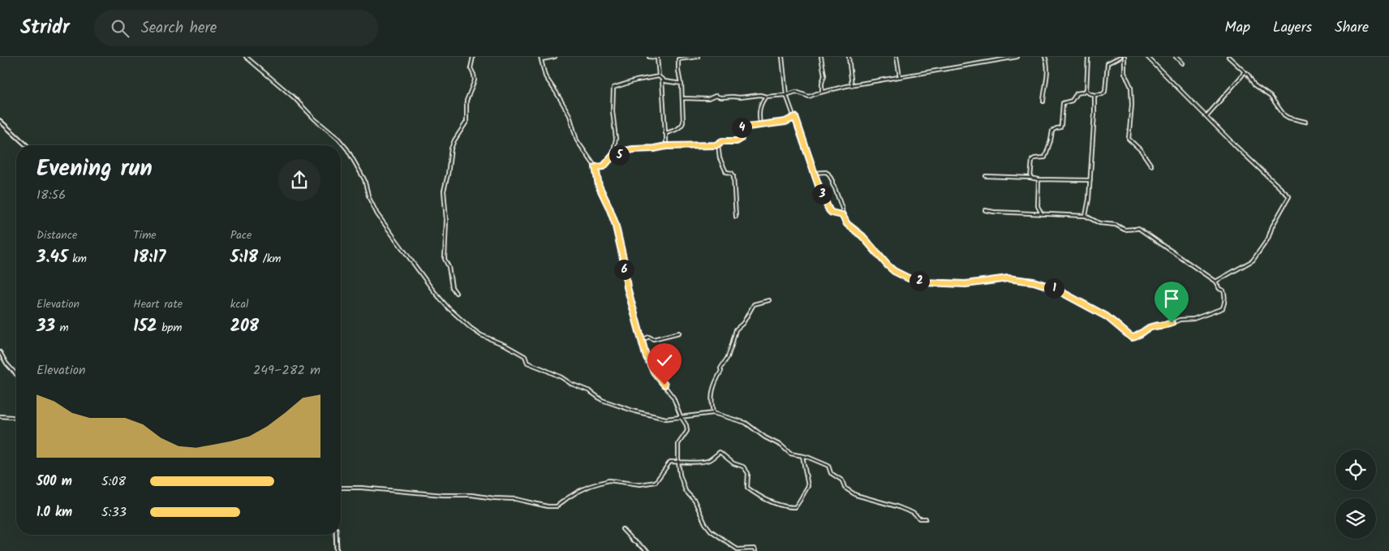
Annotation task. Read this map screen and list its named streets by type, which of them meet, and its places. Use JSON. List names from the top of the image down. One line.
{"page":{"header":"Stridr","search":"Search here","nav":["Map","Layers","Share"],"pins":["4","5","3","6","2","1"],"heading":["Evening run","18:56"],"stats":[["Distance","3.45 km"],["Time","18:17"],["Pace","5:18 /km"],["Elevation","33 m"],["Heart rate","152 bpm"],["kcal","208"]],"chart":["Elevation","249–282 m"],"list":[{"name":"500 m","note":"5:08"},{"name":"1.0 km","note":"5:33"}]}}
